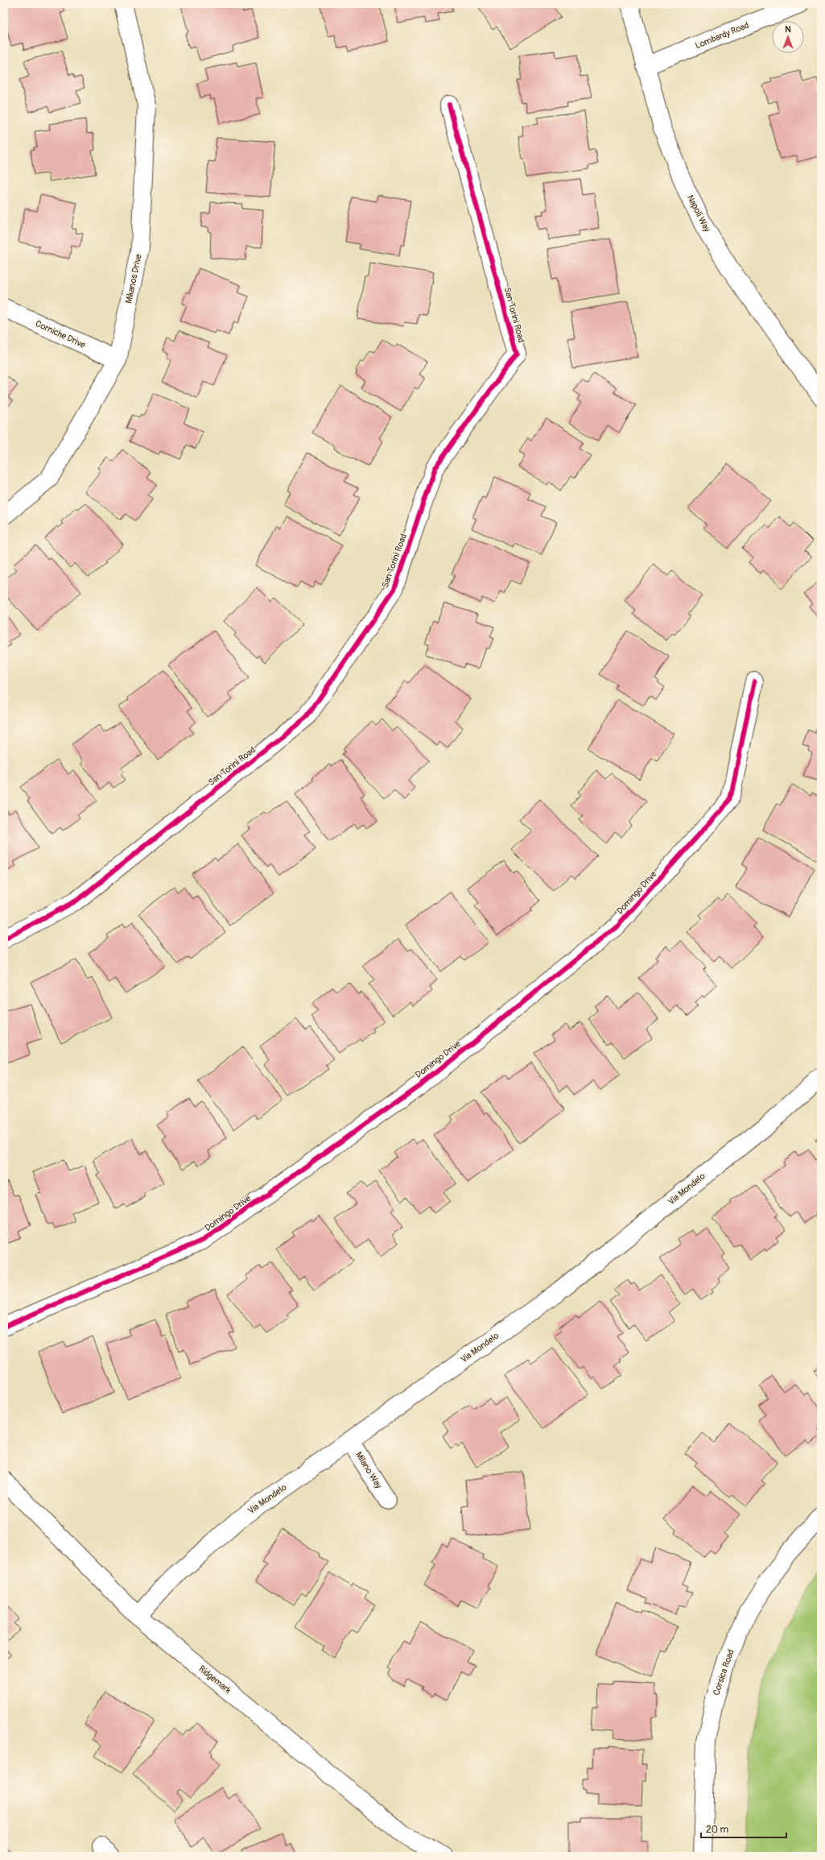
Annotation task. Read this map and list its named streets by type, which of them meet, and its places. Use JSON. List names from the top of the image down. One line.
{"streets":{"street":["Lombardy Road","Napoli Way","Mikanos Drive","San Torini Road","Corniche Drive","Domingo Drive","Via Mondelo","Milano Way","Corsica Road","Ridgemark"]},"crossings":[["Lombardy Road","Napoli Way"],["Mikanos Drive","Corniche Drive"],["Via Mondelo","Milano Way"],["Via Mondelo","Ridgemark"]],"scale_bar":"20 m","north":"top"}
